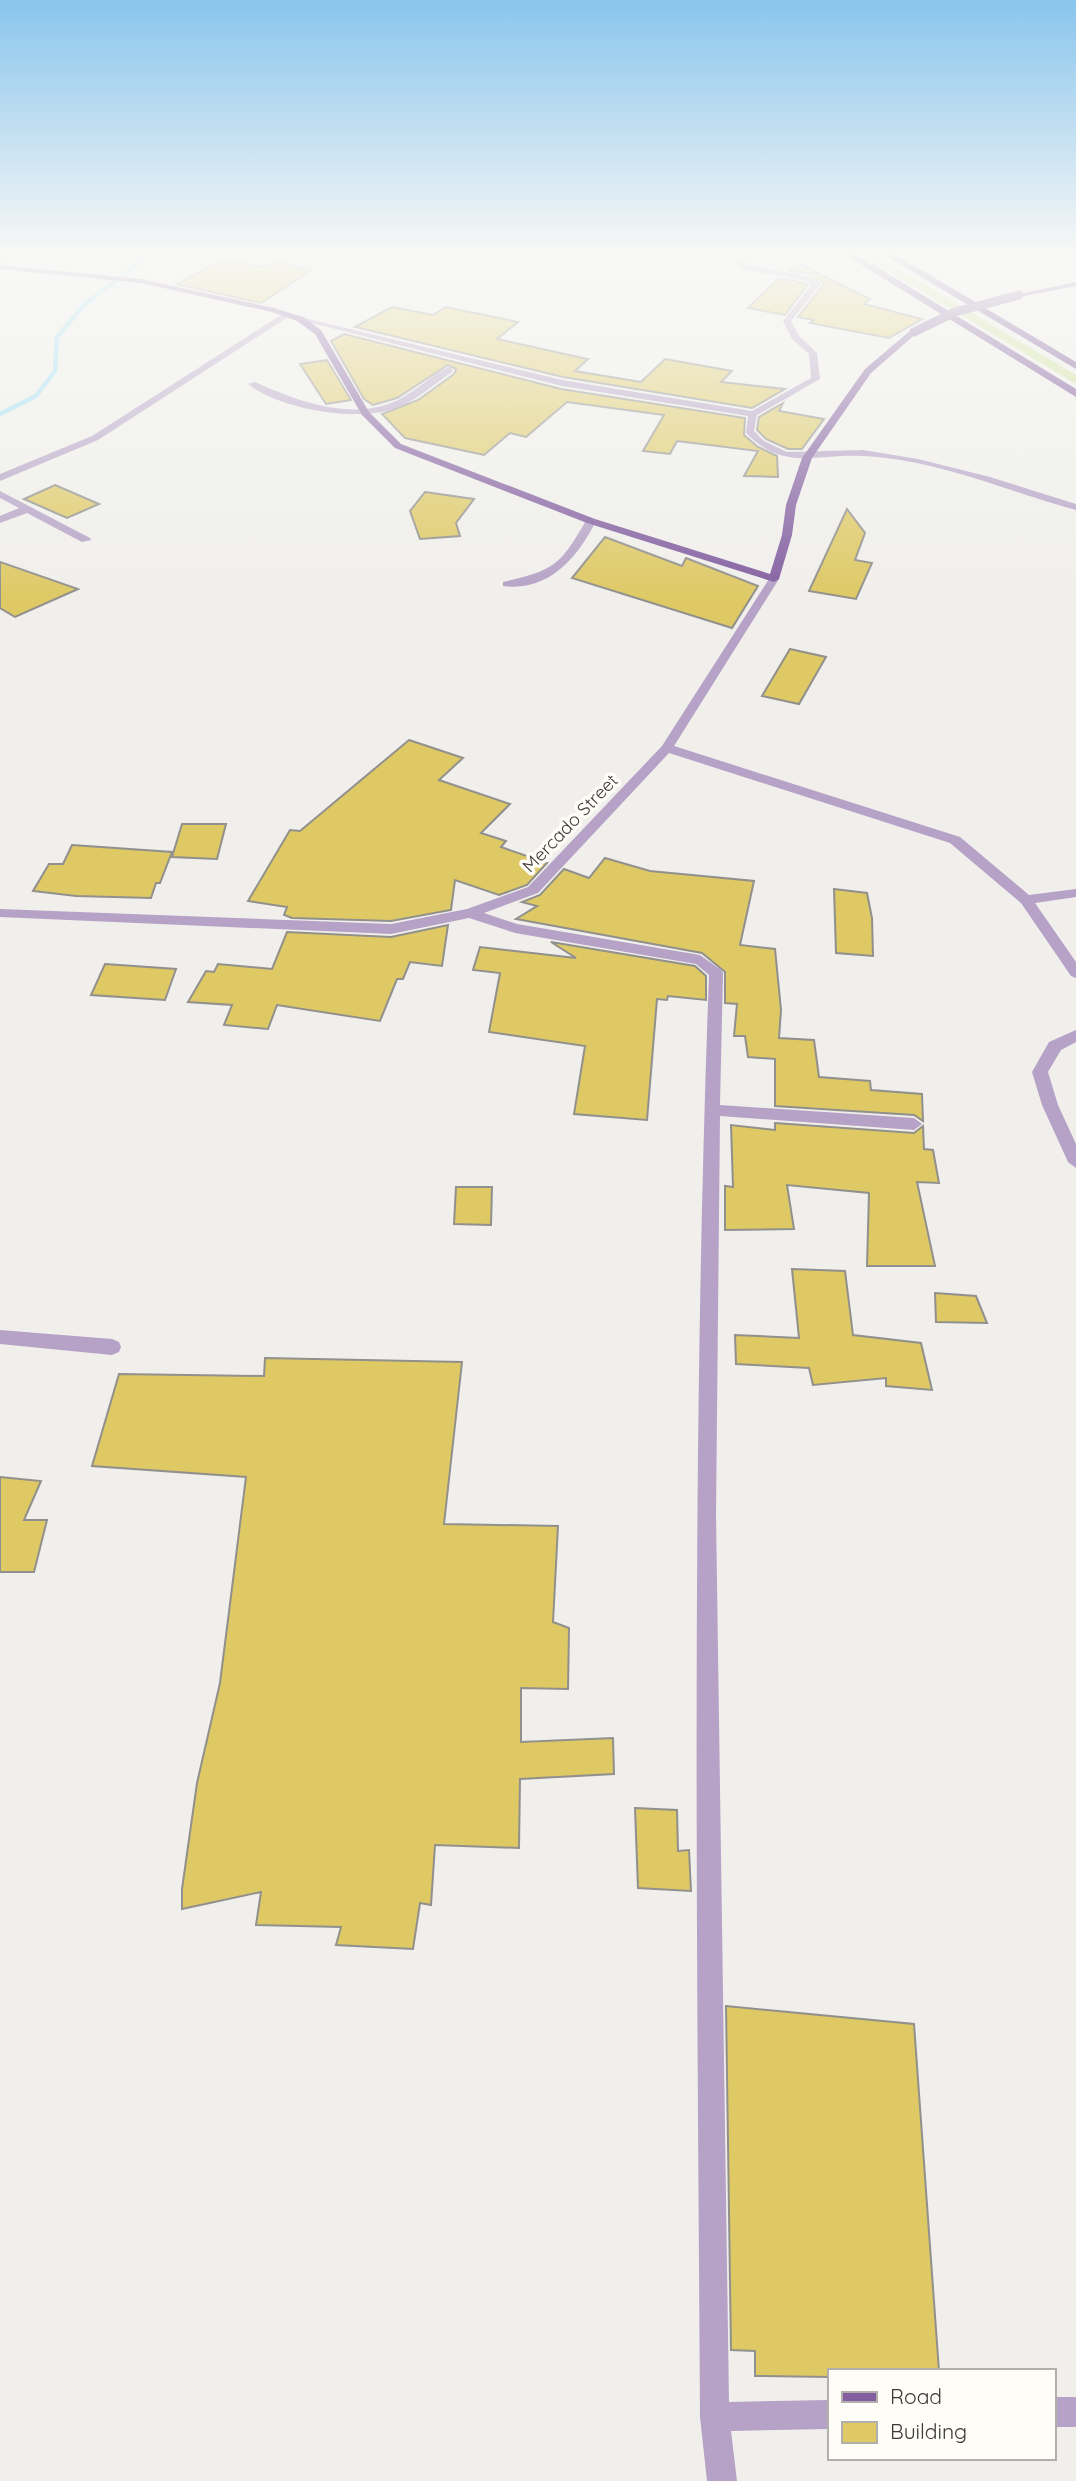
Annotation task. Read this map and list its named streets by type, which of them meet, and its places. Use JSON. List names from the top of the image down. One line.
{"streets":{"main road":["Mercado Street"]},"legend":["Road","Building"]}
